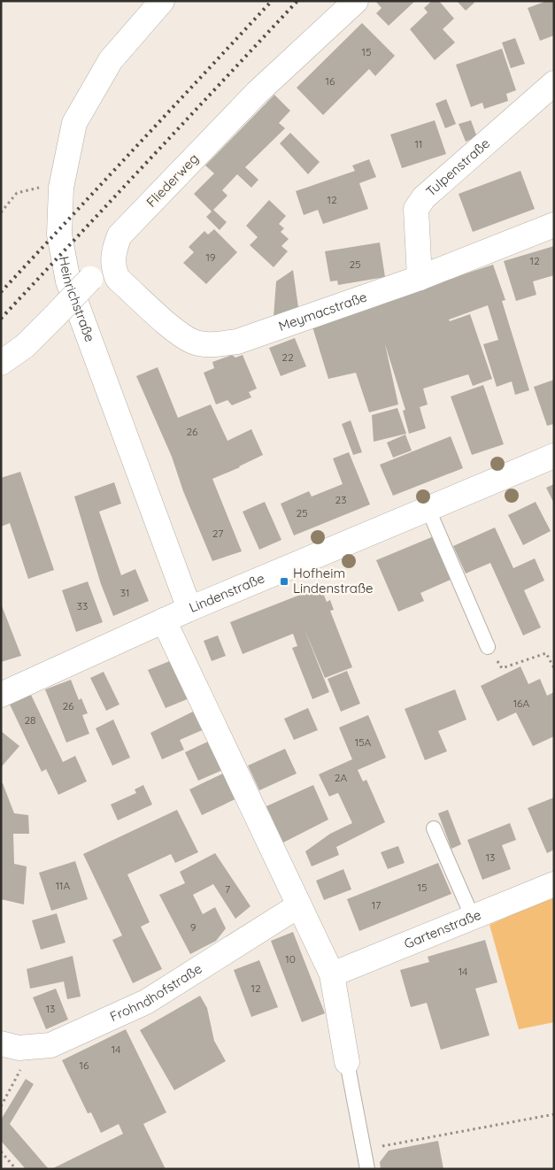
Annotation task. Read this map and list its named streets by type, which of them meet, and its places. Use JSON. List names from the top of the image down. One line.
{"streets":{"street":["Tulpenstraße","Fliederweg","Heinrichstraße","Meymacstraße","Lindenstraße","Gartenstraße","Frohndhofstraße"]},"crossings":[["Tulpenstraße","Meymacstraße"],["Fliederweg","Meymacstraße"],["Heinrichstraße","Lindenstraße"]],"places":{"transit":["Hofheim Lindenstraße"]},"house_numbers":["15","16","11","12","19","12","25","22","26","23","25","27","31","33","16A","26","28","15A","2A","13","11A","15","7","17","9","10","14","12","13","14","16"]}
